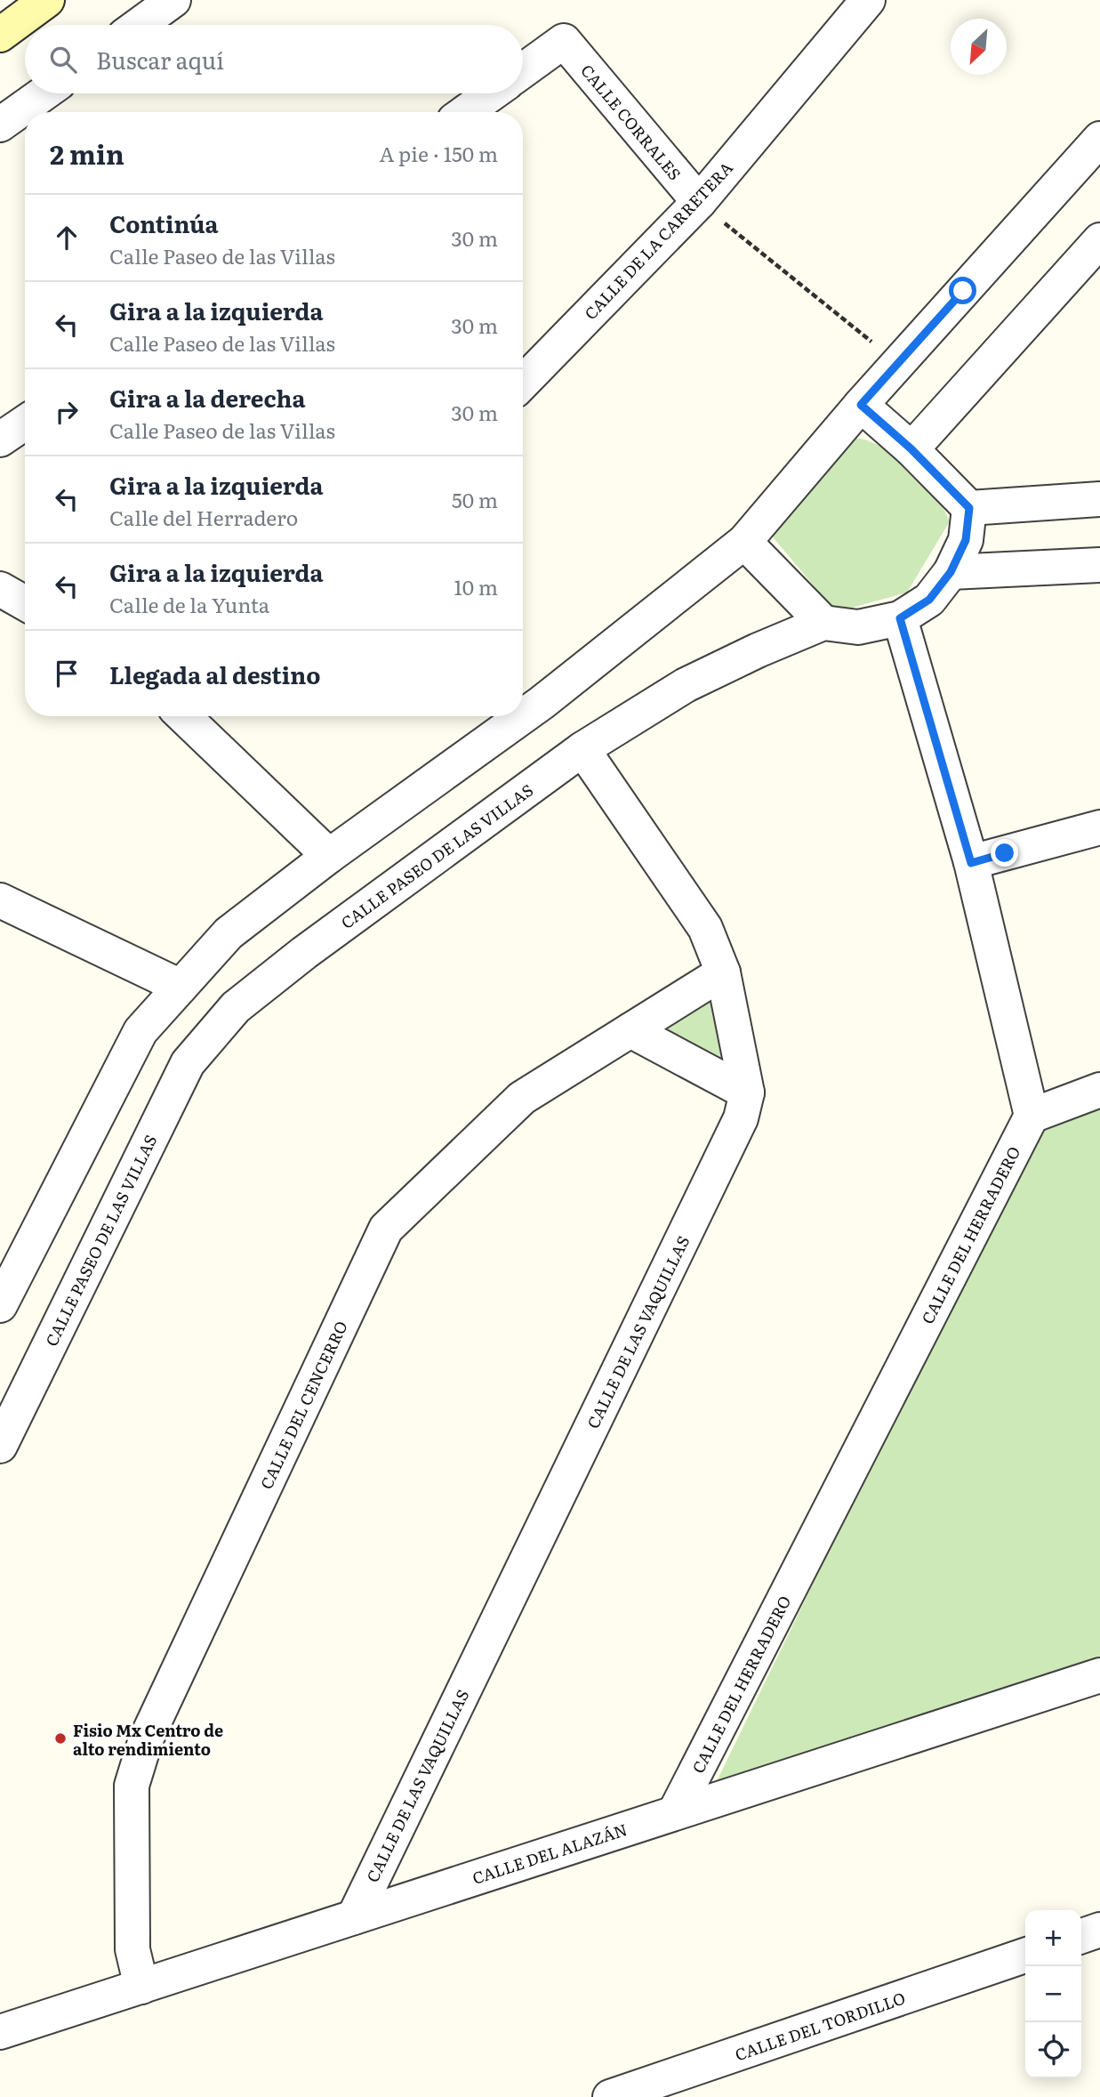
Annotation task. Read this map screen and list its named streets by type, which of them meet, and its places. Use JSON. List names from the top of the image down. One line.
{"streets":{"street":["CALLE CORRALES","CALLE DE LA CARRETERA","CALLE PASEO DE LAS VILLAS","CALLE DEL HERRADERO","CALLE DE LAS VAQUILLAS","CALLE DEL CENCERRO","CALLE DEL ALAZÁN","CALLE DEL TORDILLO"]},"crossings":[["CALLE CORRALES","CALLE DE LA CARRETERA"],["CALLE PASEO DE LAS VILLAS","CALLE DE LAS VAQUILLAS"],["CALLE DEL HERRADERO","CALLE DEL ALAZÁN"],["CALLE DE LAS VAQUILLAS","CALLE DEL CENCERRO"],["CALLE DE LAS VAQUILLAS","CALLE DEL ALAZÁN"],["CALLE DEL CENCERRO","CALLE DEL ALAZÁN"]],"places":["Fisio Mx Centro de alto rendimiento"],"north":"bottom left","page":{"search":"Buscar aquí","heading":["2 min","A pie · 150 m"],"list":[["Continúa","Calle Paseo de las Villas","30 m"],["Gira a la izquierda","Calle Paseo de las Villas","30 m"],["Gira a la derecha","Calle Paseo de las Villas","30 m"],["Gira a la izquierda","Calle del Herradero","50 m"],["Gira a la izquierda","Calle de la Yunta","10 m"],"Llegada al destino"],"map_buttons":["+","−"]}}
